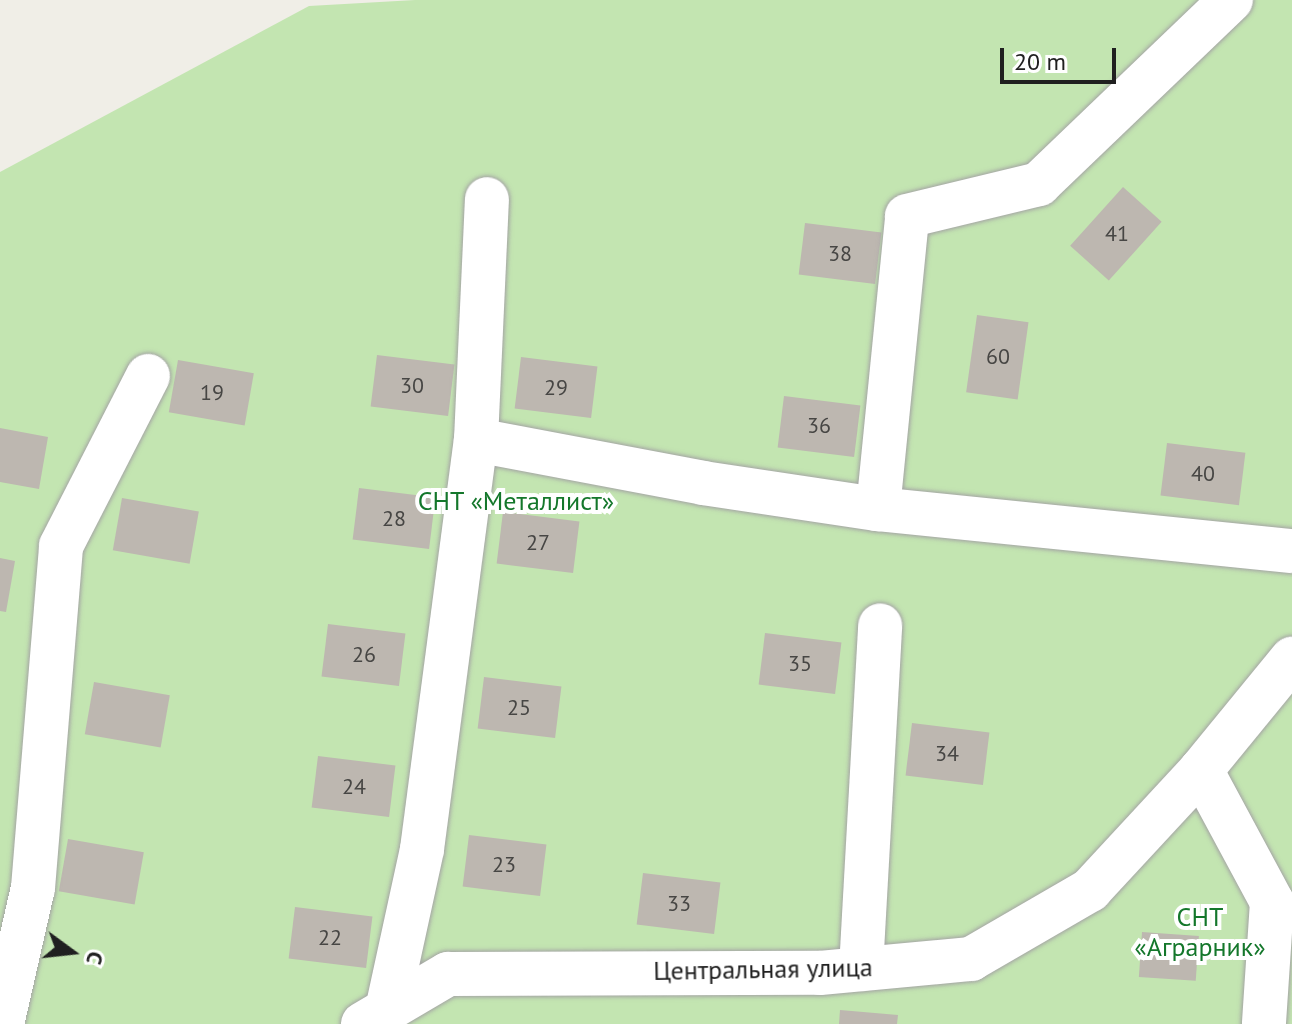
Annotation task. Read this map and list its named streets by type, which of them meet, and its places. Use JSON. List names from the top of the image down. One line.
{"streets":{"street":["Центральная улица"]},"parks":["СНТ «Металлист»","СНТ «Аграрник»"],"house_numbers":["41","38","60","30","29","19","36","40","28","27","26","35","25","34","24","23","33","22"],"scale_bar":"20 m","north":"right"}
